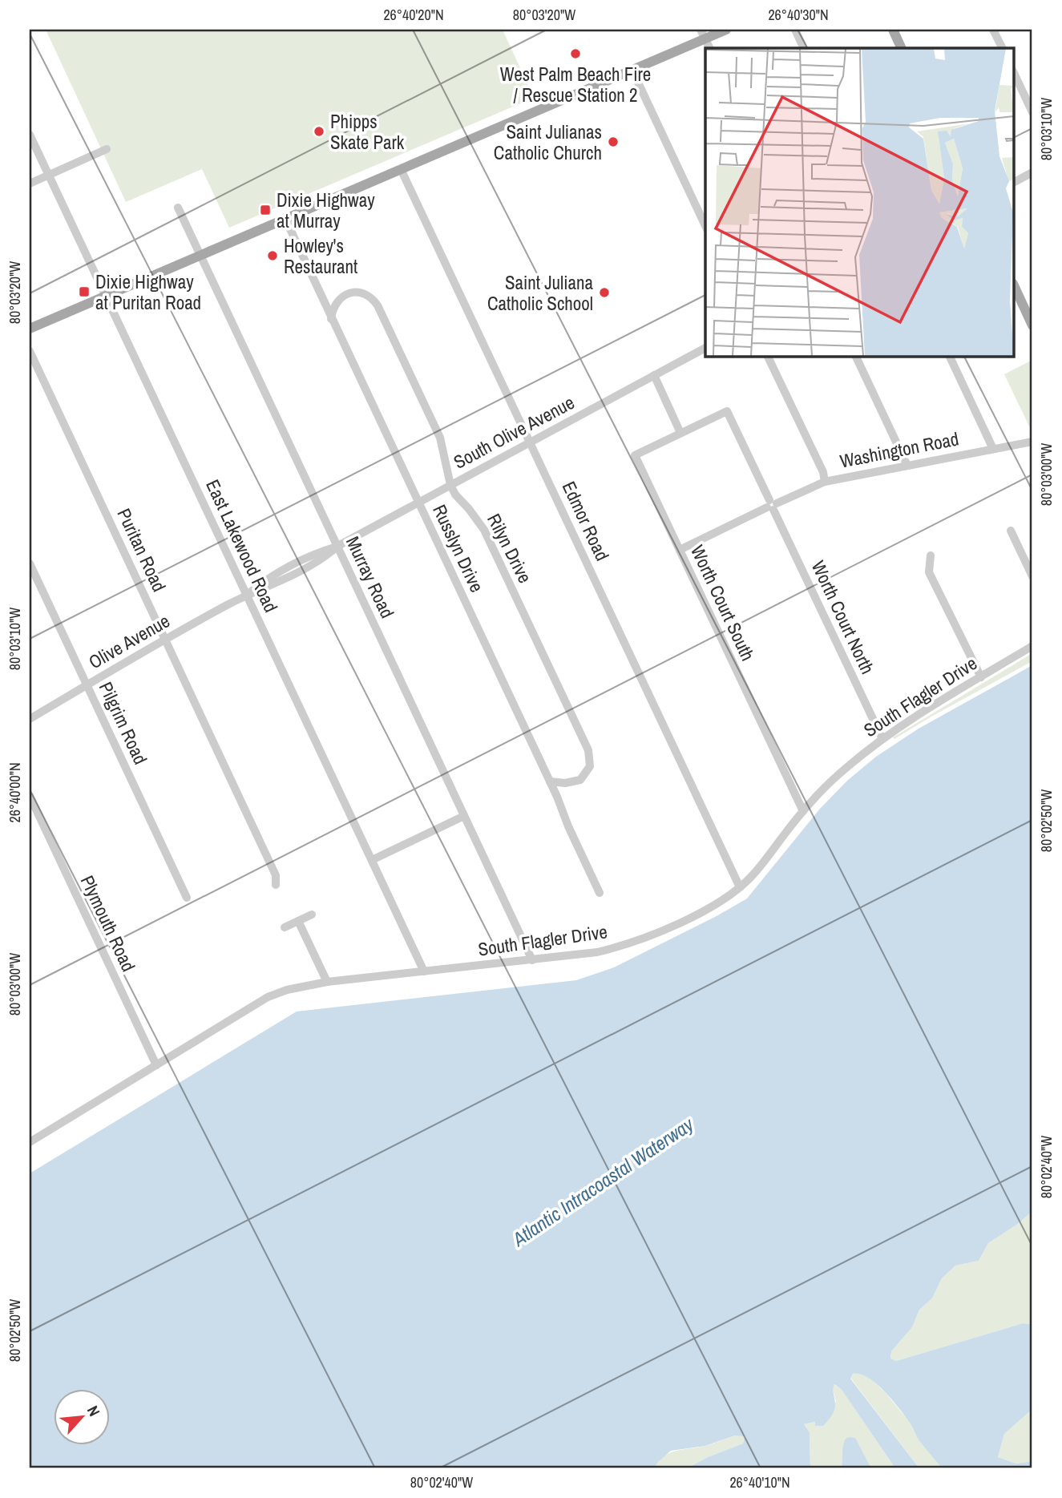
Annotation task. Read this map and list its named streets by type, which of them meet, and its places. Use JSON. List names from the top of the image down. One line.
{"streets":{"street":["South Olive Avenue","Washington Road","Edmor Road","East Lakewood Road","Russlyn Drive","Rilyn Drive","Puritan Road","Murray Road","Worth Court South","Worth Court North","Olive Avenue","South Flagler Drive","Pilgrim Road","Plymouth Road"]},"crossings":[["South Olive Avenue","Edmor Road"],["South Olive Avenue","Russlyn Drive"],["South Olive Avenue","Rilyn Drive"],["South Olive Avenue","Murray Road"],["South Olive Avenue","Olive Avenue"],["Washington Road","Worth Court South"],["Washington Road","Worth Court North"],["Edmor Road","South Flagler Drive"],["East Lakewood Road","Olive Avenue"],["East Lakewood Road","South Flagler Drive"],["Russlyn Drive","Rilyn Drive"],["Puritan Road","Olive Avenue"],["Murray Road","Olive Avenue"],["Murray Road","South Flagler Drive"],["Worth Court South","Worth Court North"],["Worth Court South","South Flagler Drive"],["Worth Court North","South Flagler Drive"],["Olive Avenue","Pilgrim Road"],["South Flagler Drive","Plymouth Road"]],"water":["Atlantic Intracoastal Waterway"],"places":{"other":["West Palm Beach Fire / Rescue Station 2","Phipps Skate Park","Saint Julianas Catholic Church","Howley's Restaurant","Saint Juliana Catholic School"],"transit":["Dixie Highway at Murray","Dixie Highway at Puritan Road"]},"north":"top right","coordinates":["26°40'20\"N","80°03'20\"W","26°40'30\"N","80°03'10\"W","80°03'00\"W","26°40'00\"N","80°02'50\"W","80°02'40\"W","26°40'10\"N"]}
